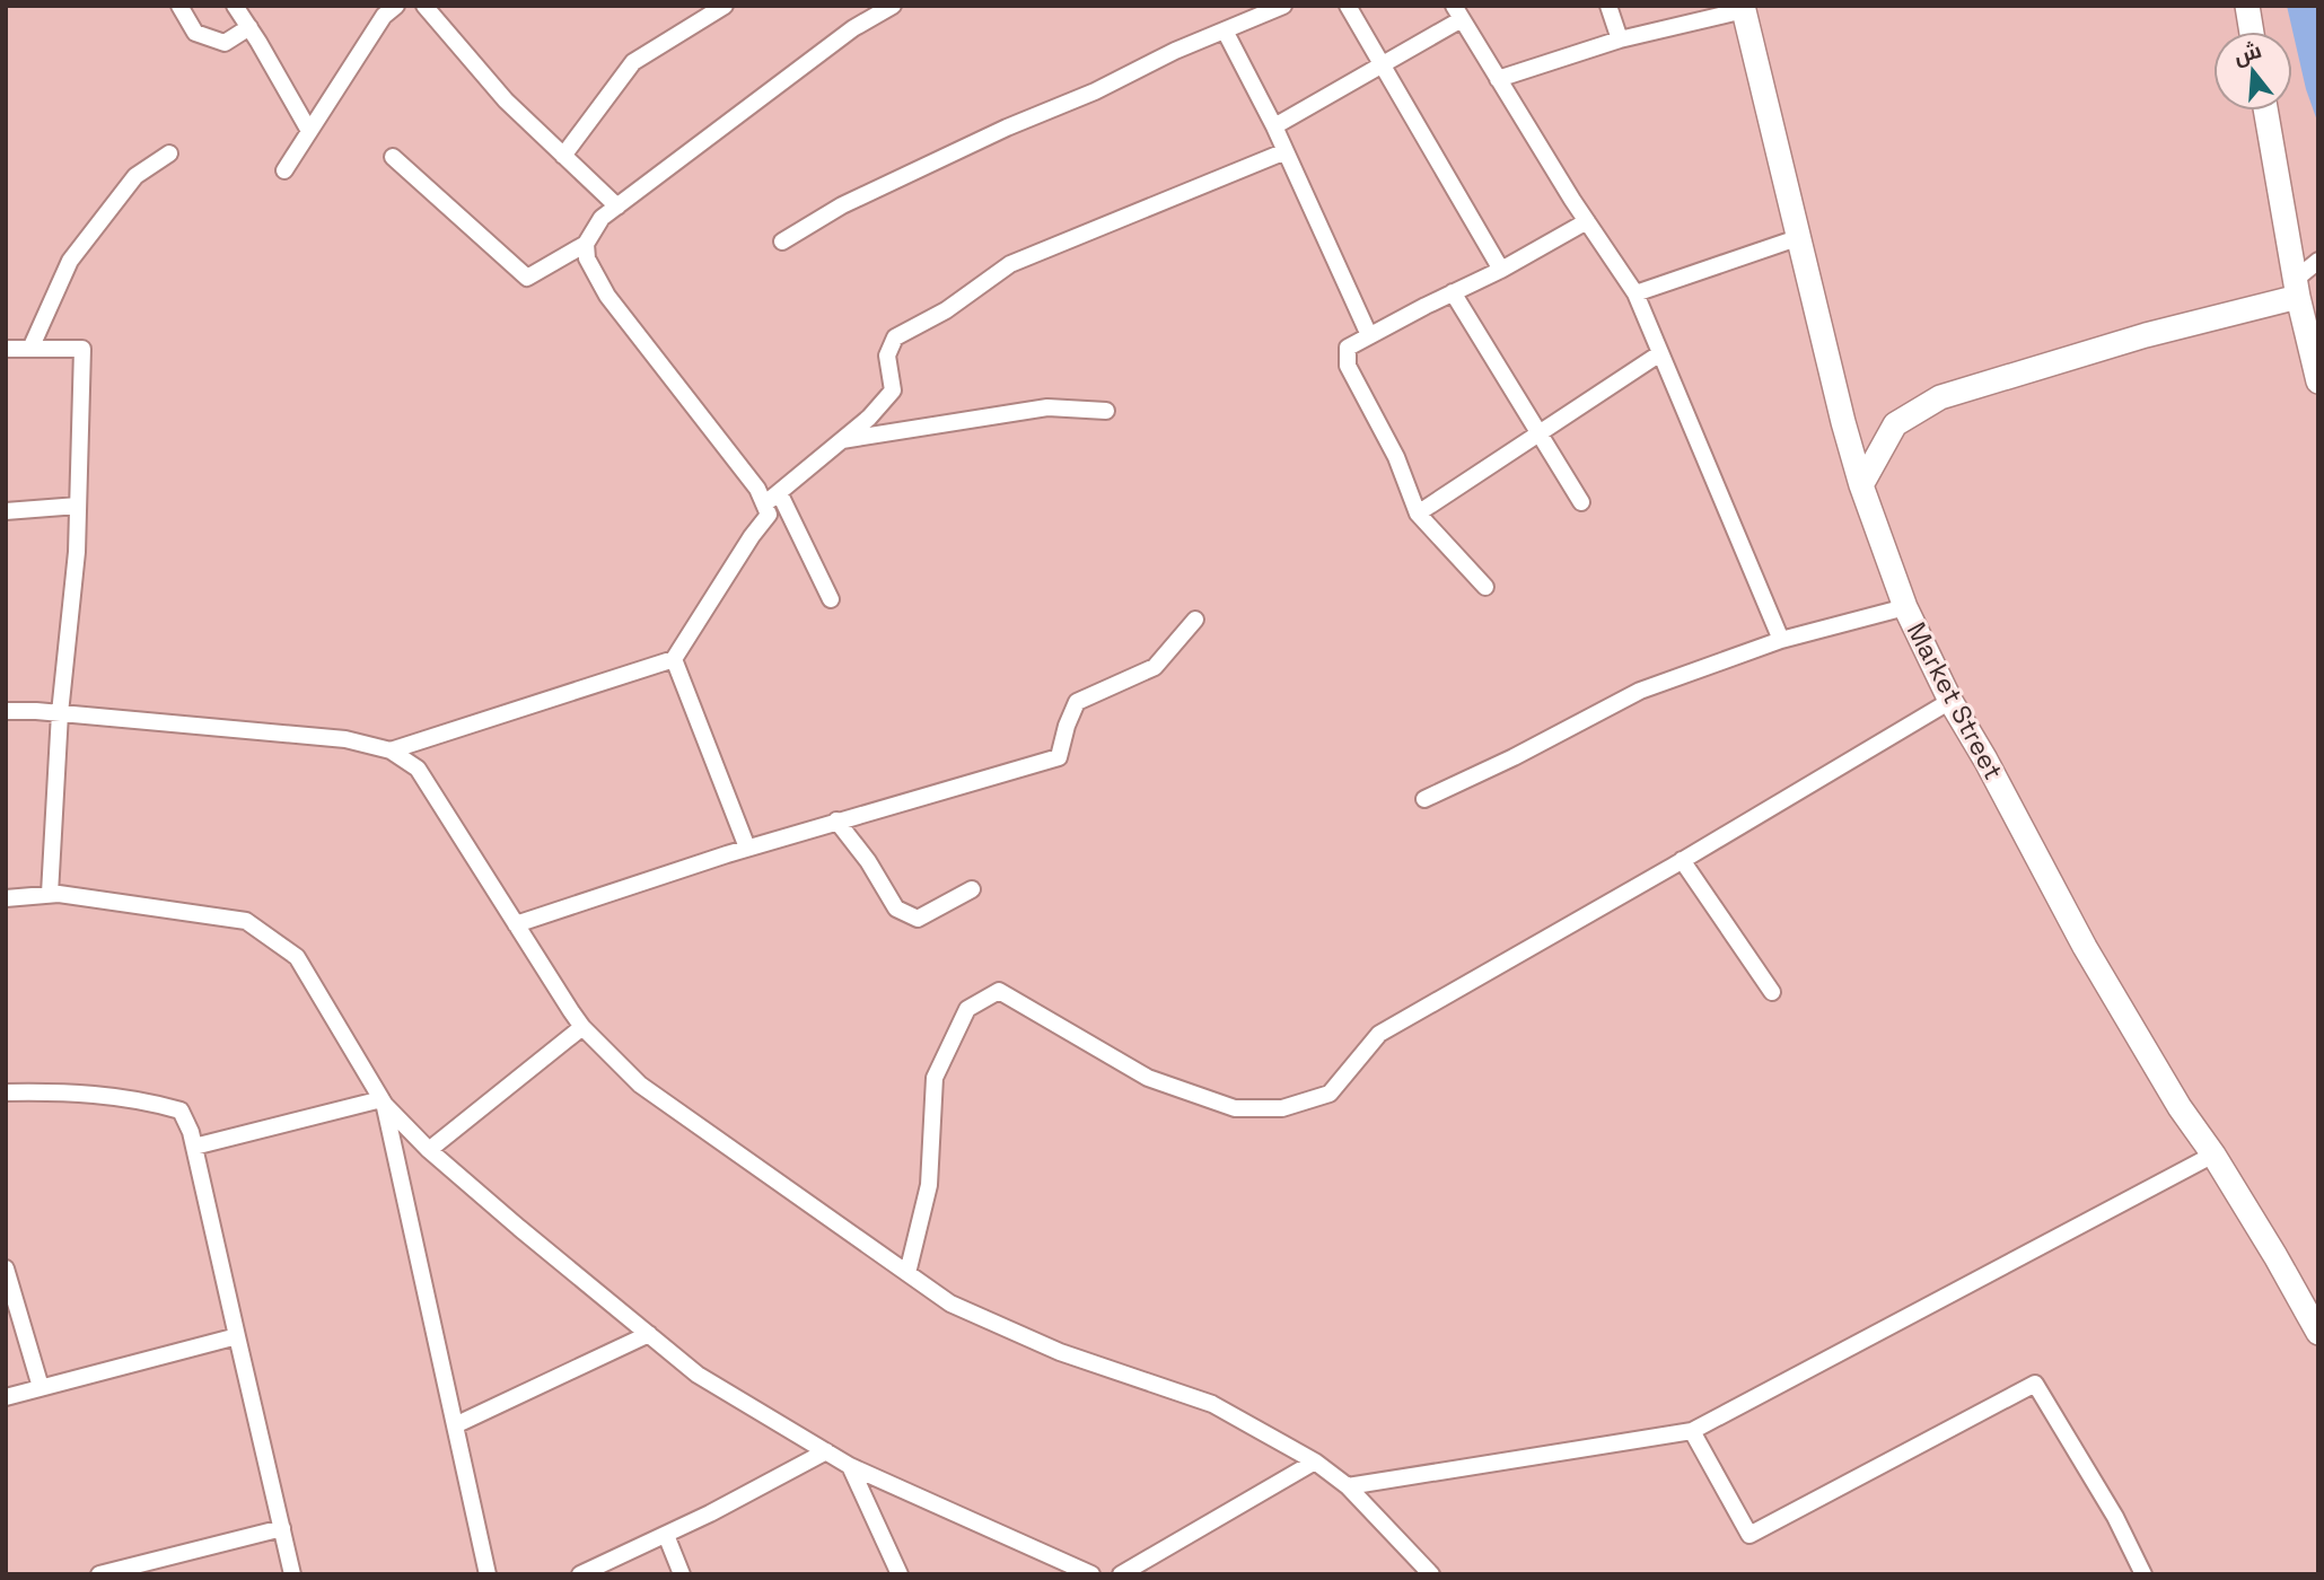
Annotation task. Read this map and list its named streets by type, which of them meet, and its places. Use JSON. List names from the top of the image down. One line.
{"streets":{"street":["Market Street"]},"north":"top"}
